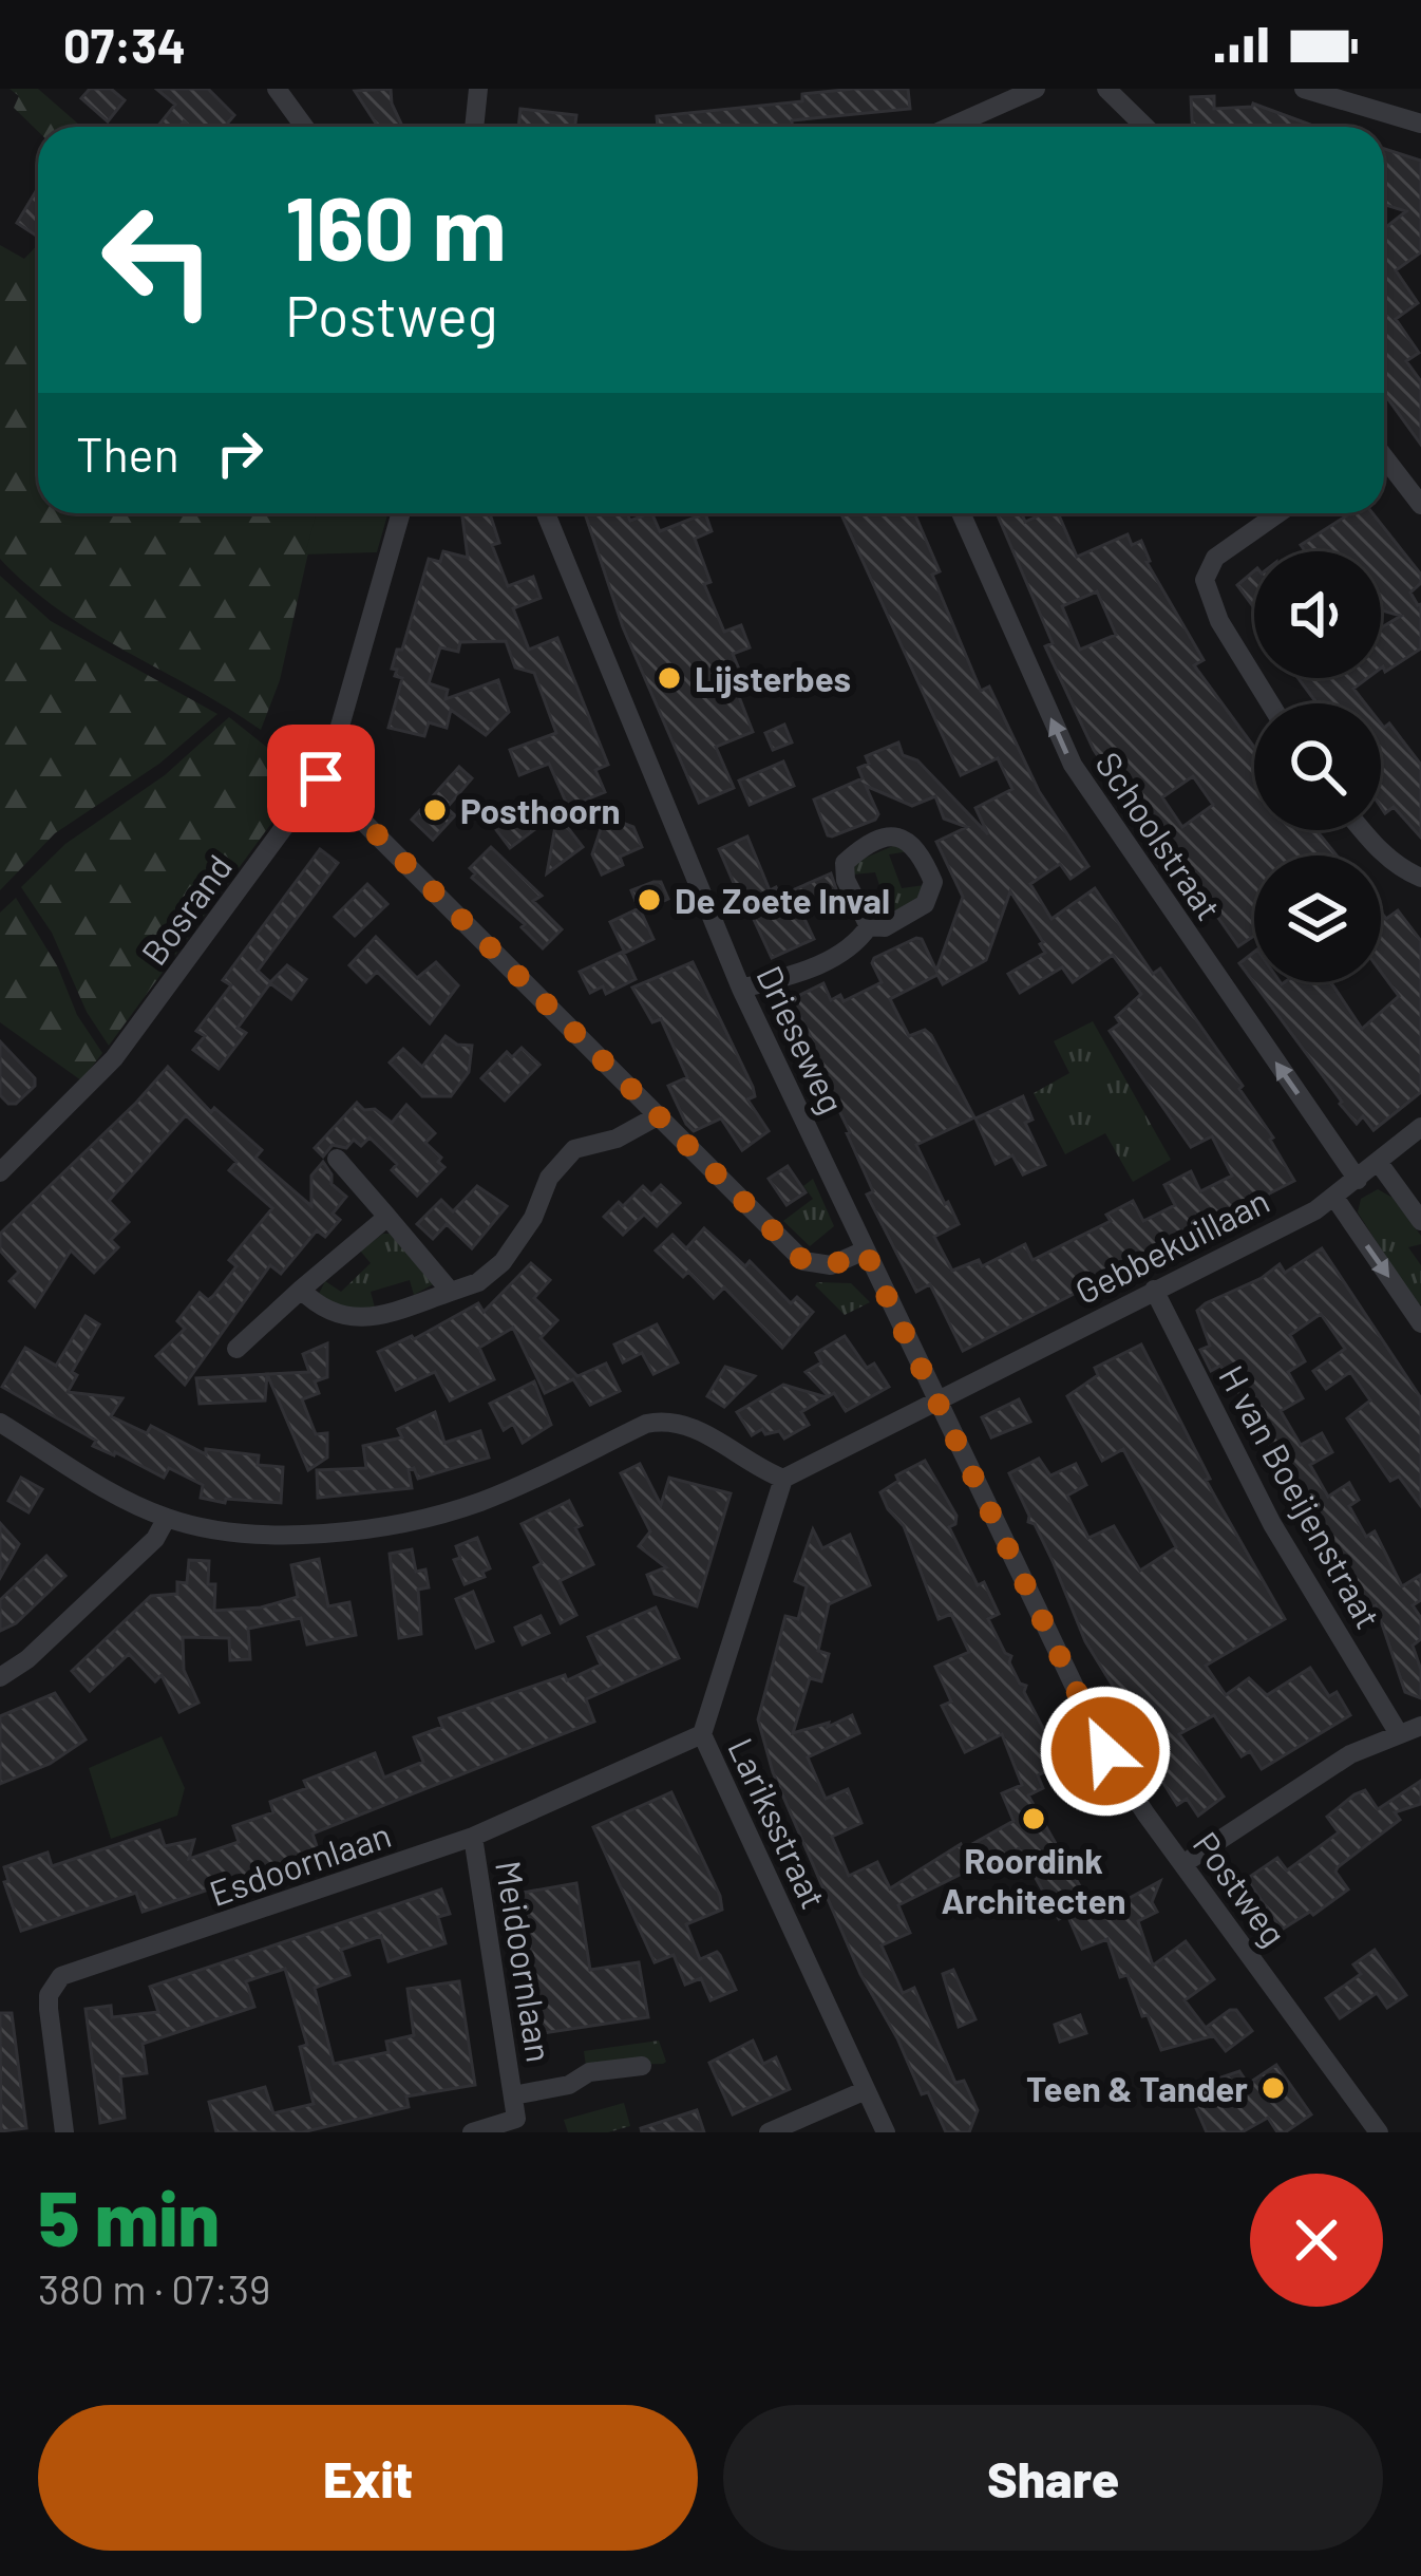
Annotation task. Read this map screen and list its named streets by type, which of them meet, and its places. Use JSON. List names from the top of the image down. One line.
{"streets":{"street":["Schoolstraat","Bosrand","Drieseweg","Gebbekuillaan","H van Boeijenstraat","Lariksstraat","Esdoornlaan","Postweg","Meidoornlaan"]},"crossings":[["Schoolstraat","Gebbekuillaan"],["Drieseweg","Postweg"],["Gebbekuillaan","H van Boeijenstraat"],["Gebbekuillaan","Postweg"],["Lariksstraat","Esdoornlaan"],["Esdoornlaan","Meidoornlaan"]],"one_way":["Schoolstraat"],"places":["Lijsterbes","Posthoorn","De Zoete Inval","Roordink Architecten","Teen & Tander"],"page":{"status":"07:34","turn":["160 m","Postweg"],"then":"Then","heading":["5 min","380 m · 07:39"],"buttons":["Exit","Share"]}}
